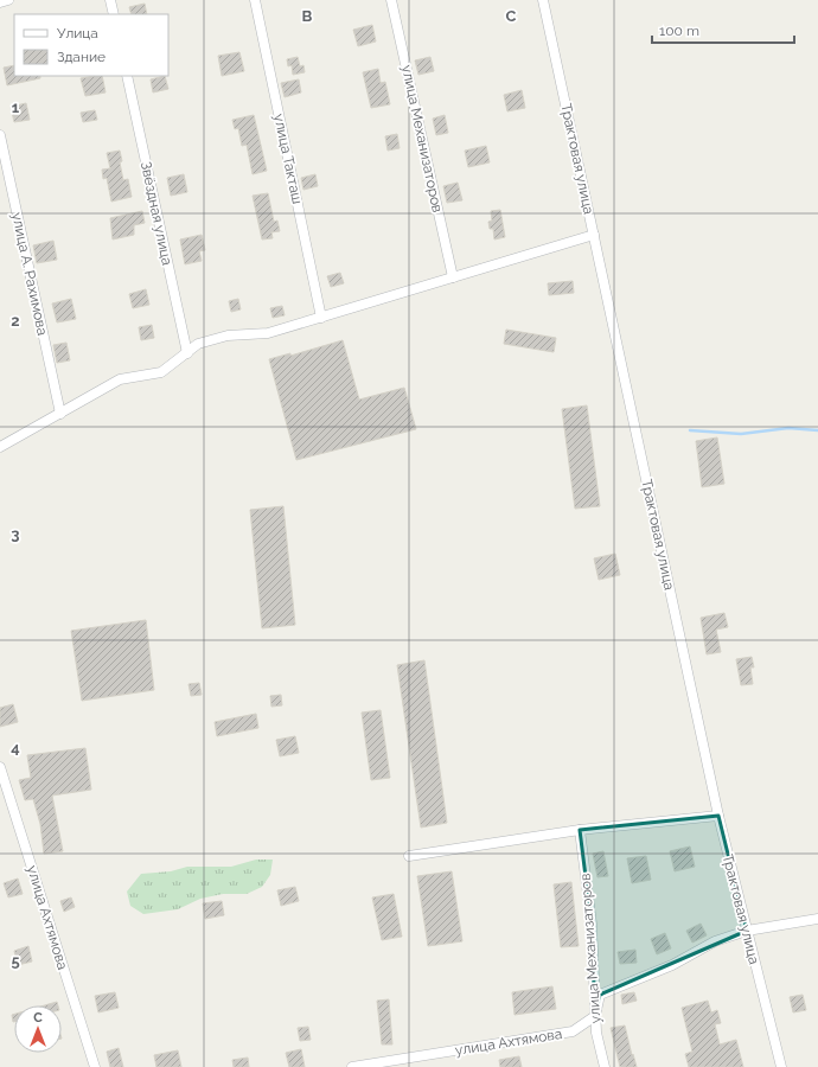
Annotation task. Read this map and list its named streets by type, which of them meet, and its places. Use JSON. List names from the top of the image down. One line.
{"streets":{"street":["улица Механизаторов","улица Такташ","Трактовая улица","Звёздная улица","улица А. Рахимова","улица Ахтямова"]},"crossings":[["улица Механизаторов","улица Ахтямова"]],"legend":["Улица","Здание"],"scale_bar":"100 m","north":"top","grid":{"columns":["B","C"],"rows":["1","2","3","4","5"]}}
